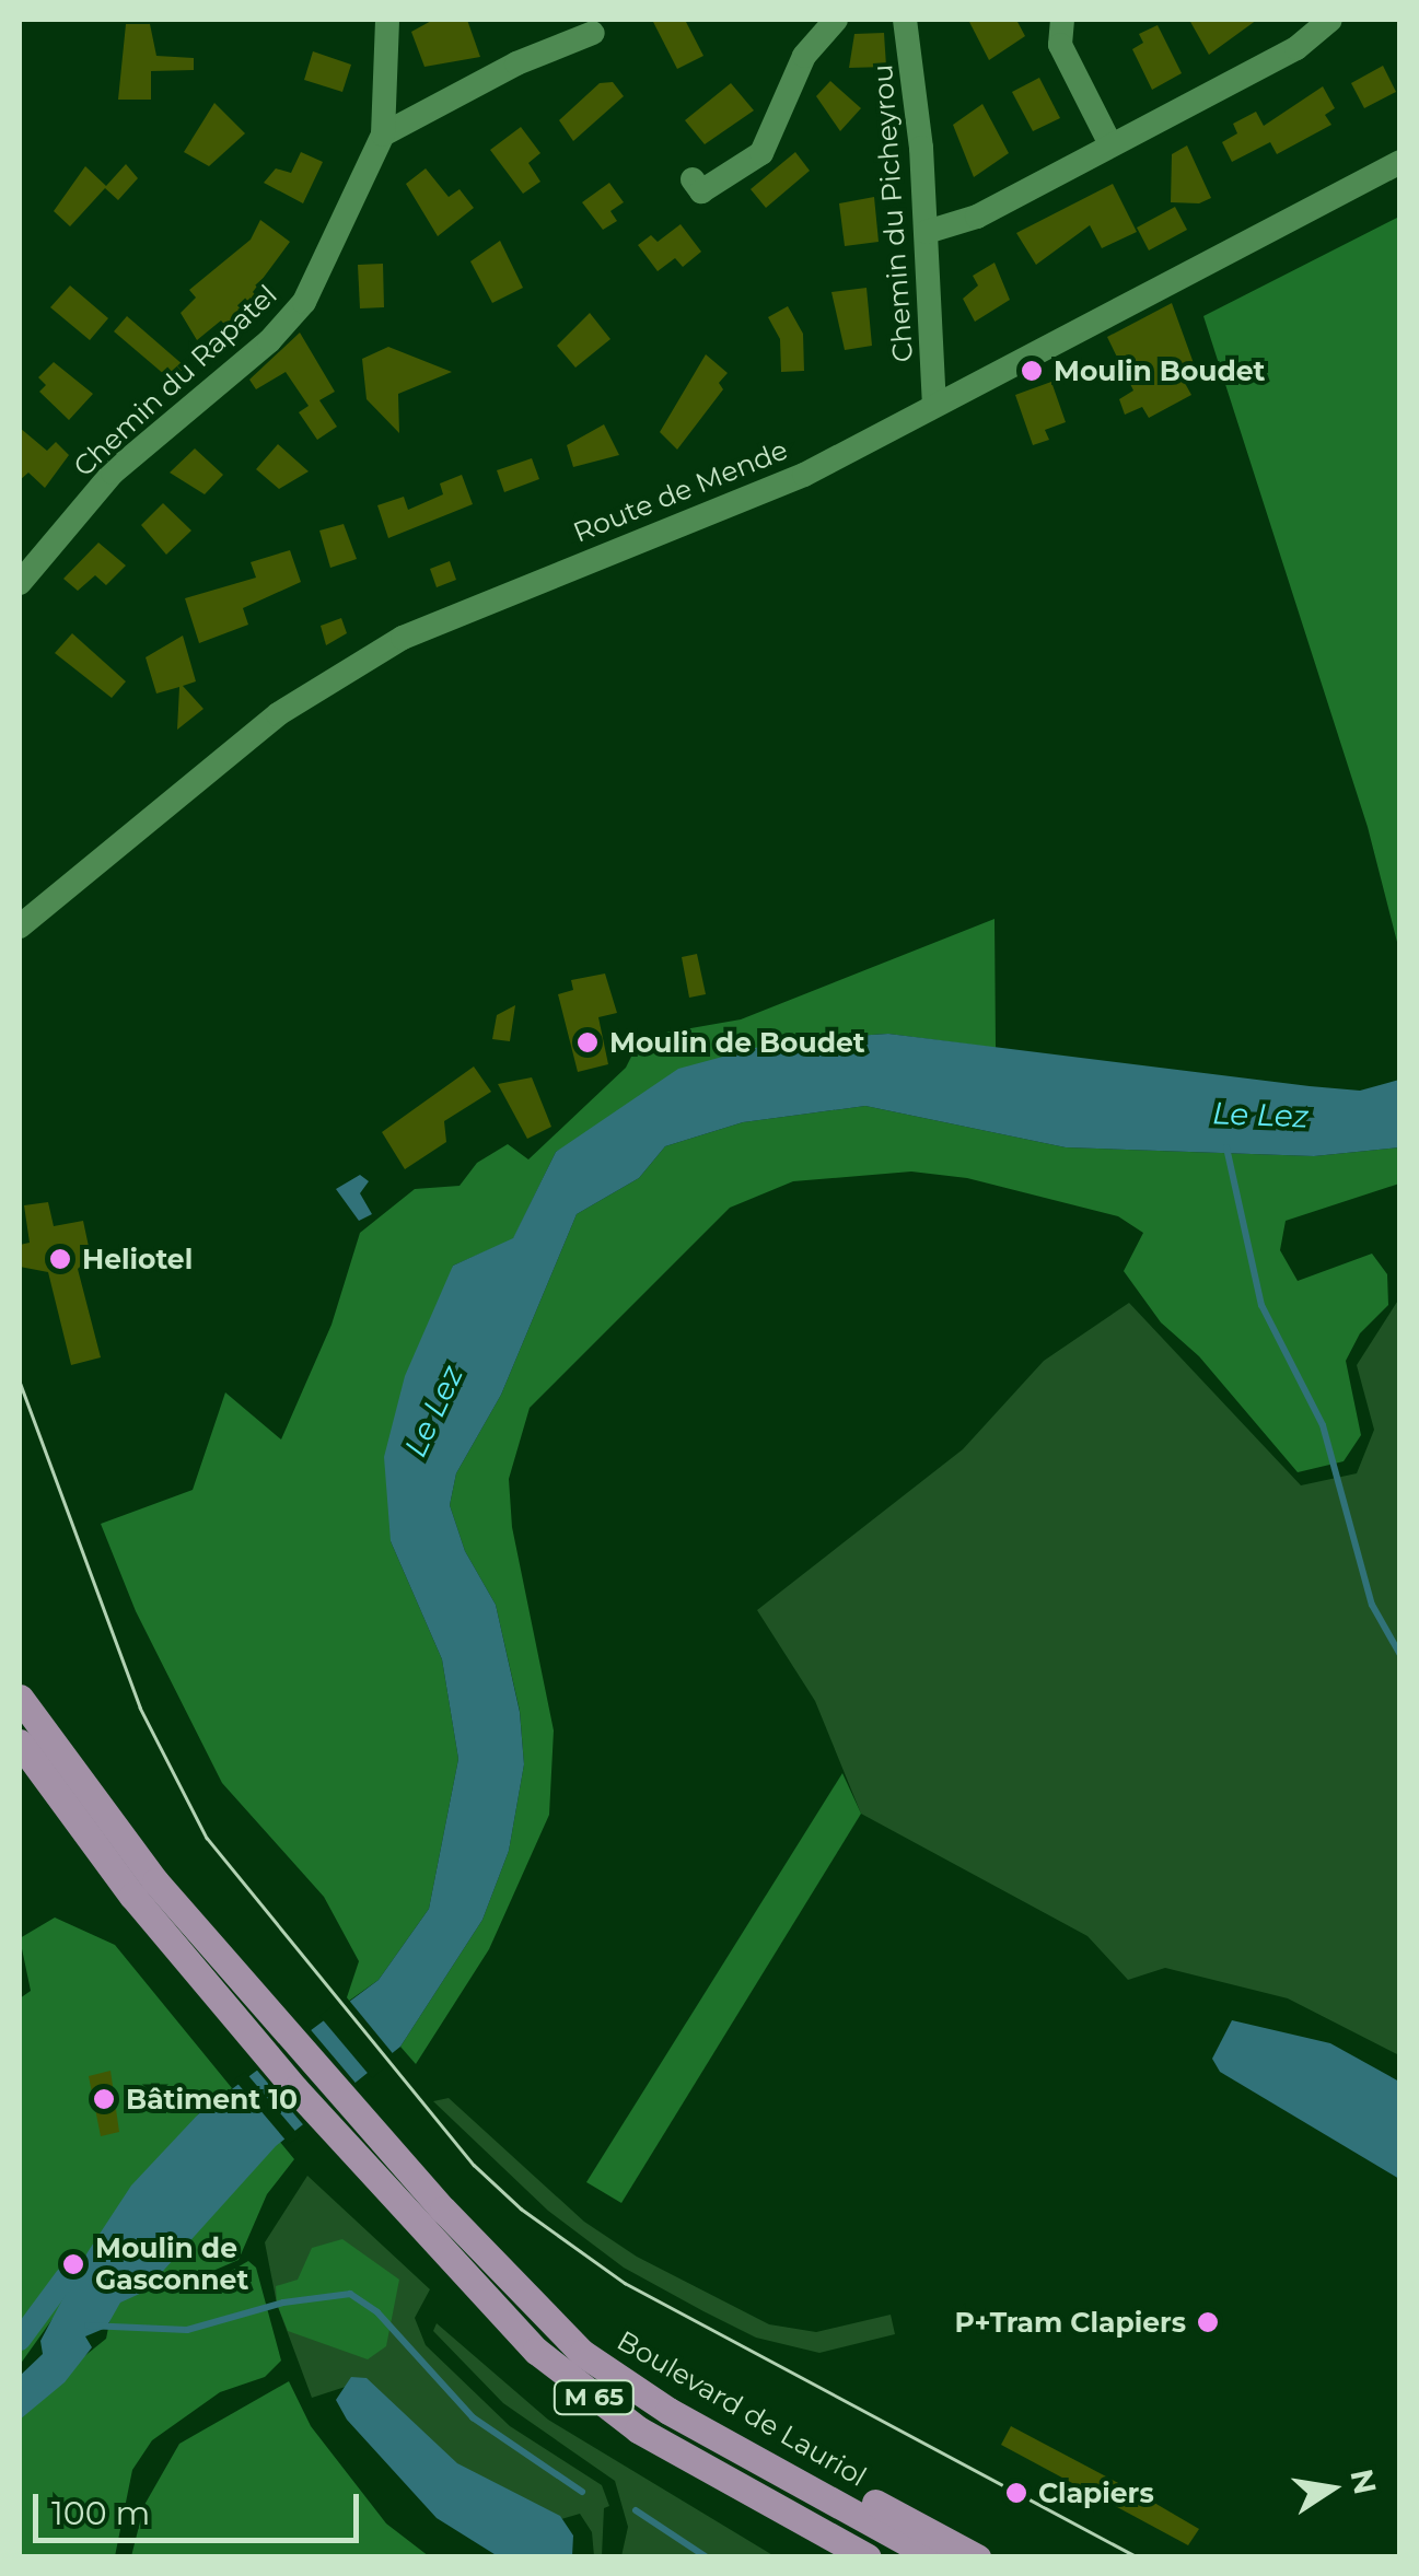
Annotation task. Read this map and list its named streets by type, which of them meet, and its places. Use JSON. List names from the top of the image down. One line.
{"streets":{"main road":["M 65","Boulevard de Lauriol"],"street":["Chemin du Picheyrou","Chemin du Rapatel","Route de Mende"]},"crossings":[["Chemin du Picheyrou","Route de Mende"],["M 65","Boulevard de Lauriol"]],"water":["Le Lez"],"places":["Moulin Boudet","Moulin de Boudet","Heliotel","Bâtiment 10","Moulin de Gasconnet","P+Tram Clapiers","Clapiers"],"scale_bar":"100 m","north":"right"}
